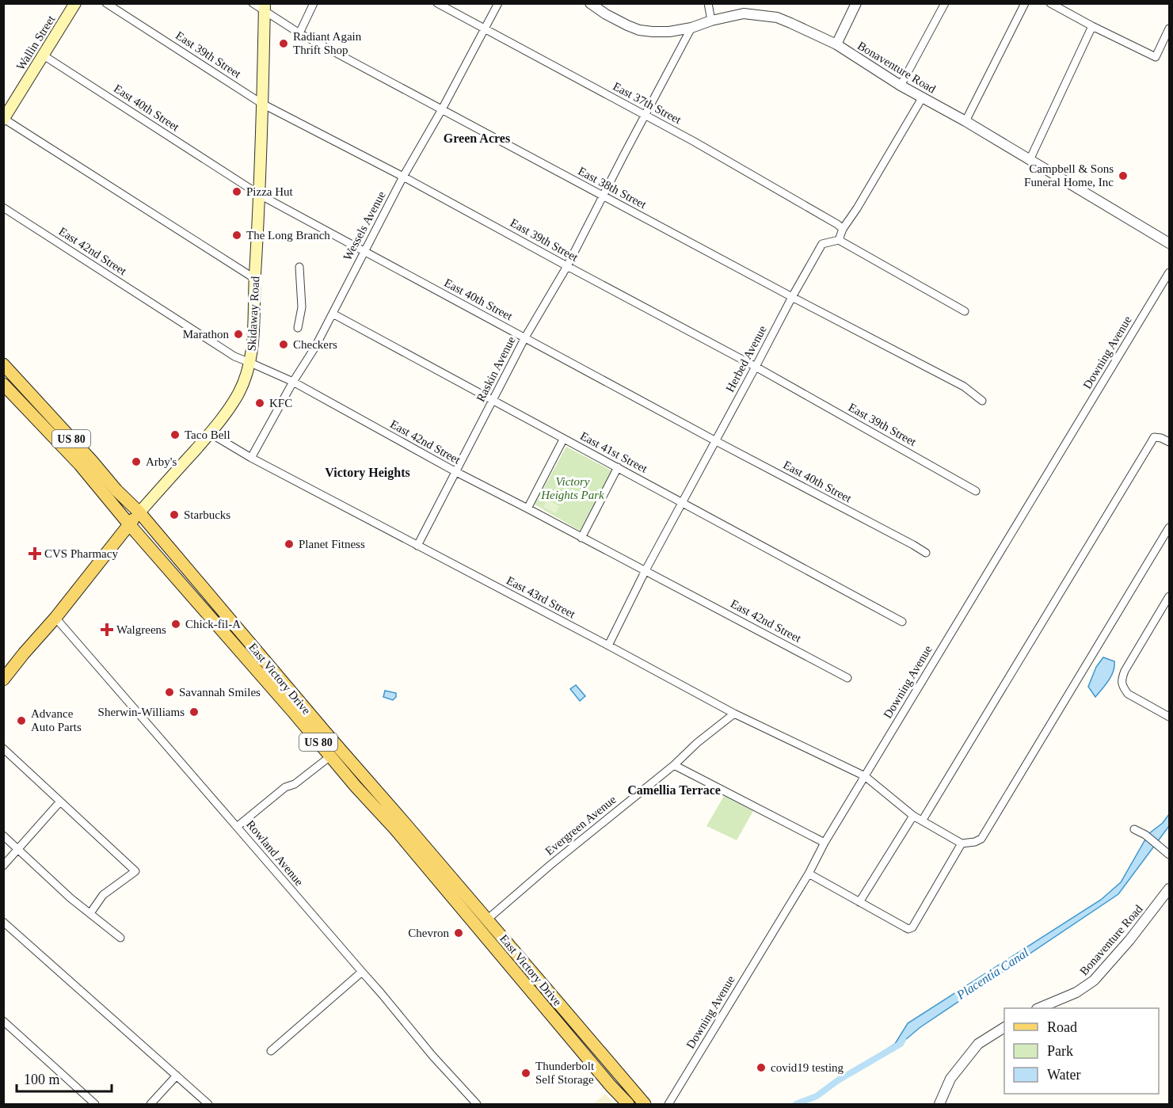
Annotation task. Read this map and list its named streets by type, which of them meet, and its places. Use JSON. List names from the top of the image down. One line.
{"streets":{"main road":["Wallin Street","Skidaway Road","US 80","East Victory Drive"],"street":["East 39th Street","Bonaventure Road","East 37th Street","East 40th Street","East 38th Street","Wessels Avenue","East 42nd Street","Downing Avenue","Herbed Avenue","Raskin Avenue","East 41st Street","East 43rd Street","Evergreen Avenue","Rowland Avenue"]},"crossings":[["Wallin Street","East 40th Street"],["East 39th Street","Wessels Avenue"],["East 39th Street","Skidaway Road"],["East 39th Street","Herbed Avenue"],["East 39th Street","Raskin Avenue"],["Bonaventure Road","Raskin Avenue"],["East 37th Street","Wessels Avenue"],["East 37th Street","Raskin Avenue"],["East 40th Street","Wessels Avenue"],["East 40th Street","Skidaway Road"],["East 40th Street","Herbed Avenue"],["East 40th Street","Raskin Avenue"],["East 38th Street","Wessels Avenue"],["East 38th Street","Skidaway Road"],["East 38th Street","Herbed Avenue"],["East 38th Street","Raskin Avenue"],["Wessels Avenue","East 42nd Street"],["Wessels Avenue","East 41st Street"],["Wessels Avenue","East 43rd Street"],["East 42nd Street","Skidaway Road"],["East 42nd Street","Herbed Avenue"],["East 42nd Street","Raskin Avenue"],["Skidaway Road","East 43rd Street"],["Skidaway Road","East Victory Drive"],["Skidaway Road","Rowland Avenue"],["Downing Avenue","East 43rd Street"],["Herbed Avenue","East 41st Street"],["Herbed Avenue","East 43rd Street"],["Raskin Avenue","East 41st Street"],["Raskin Avenue","East 43rd Street"],["East 43rd Street","Evergreen Avenue"],["East Victory Drive","Evergreen Avenue"]],"districts":["Green Acres","Victory Heights","Camellia Terrace"],"water":["Placentia Canal"],"parks":["Victory Heights Park"],"places":{"other":["Radiant Again Thrift Shop","Campbell & Sons Funeral Home, Inc","Pizza Hut","The Long Branch","Marathon","Checkers","KFC","Taco Bell","Arby's","Starbucks","Planet Fitness","Chick-fil-A","Savannah Smiles","Sherwin-Williams","Advance Auto Parts","Chevron","covid19 testing","Thunderbolt Self Storage"],"health":["CVS Pharmacy","Walgreens"]},"legend":["Road","Park","Water"],"scale_bar":"100 m"}
